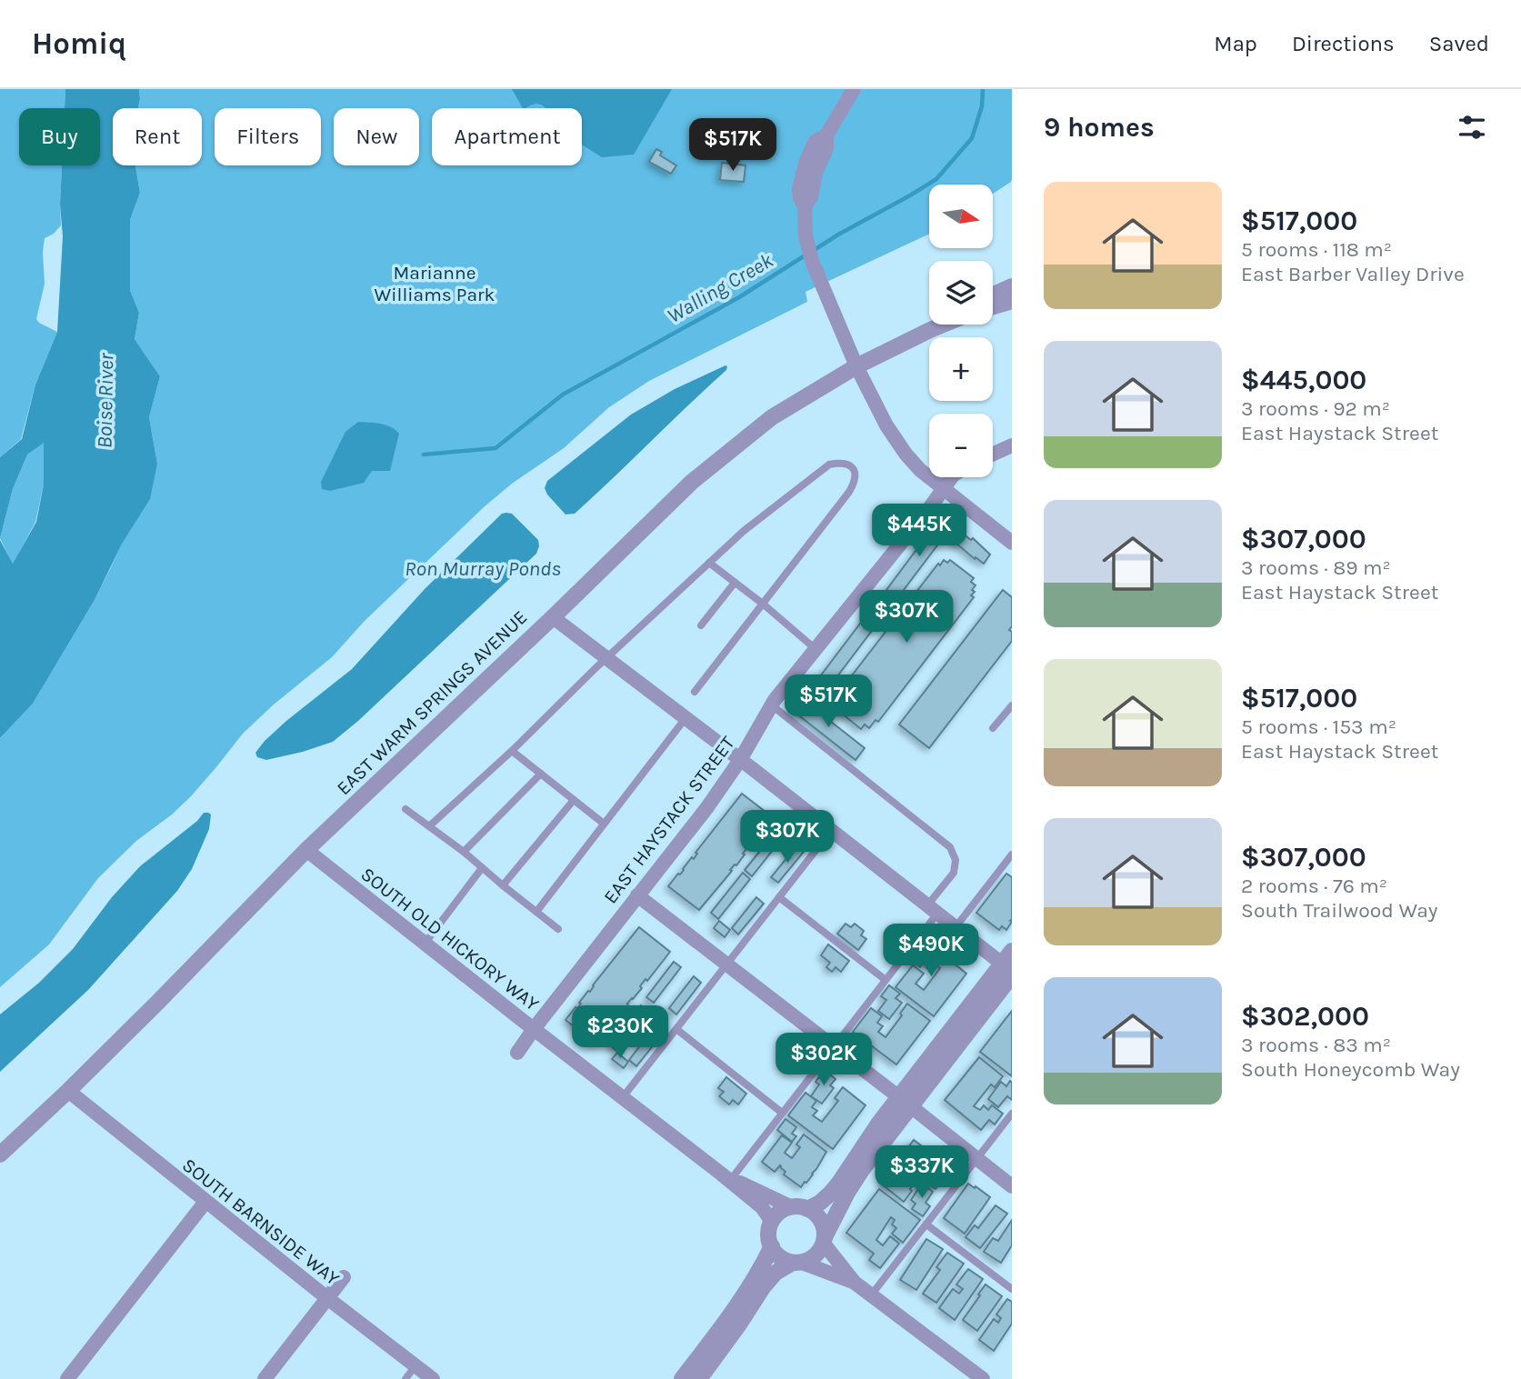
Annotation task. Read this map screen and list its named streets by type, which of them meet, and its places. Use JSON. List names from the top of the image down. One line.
{"streets":{"street":["EAST WARM SPRINGS AVENUE","EAST HAYSTACK STREET","SOUTH OLD HICKORY WAY","SOUTH BARNSIDE WAY"]},"crossings":[["EAST WARM SPRINGS AVENUE","SOUTH OLD HICKORY WAY"],["EAST WARM SPRINGS AVENUE","SOUTH BARNSIDE WAY"],["EAST HAYSTACK STREET","SOUTH OLD HICKORY WAY"]],"water":["Walling Creek","Boise River","Ron Murray Ponds"],"parks":["Marianne Williams Park"],"north":"right","page":{"header":"Homiq","nav":["Map","Directions","Saved"],"heading":"9 homes","chip":["Buy","Rent","Filters","New","Apartment"],"price":["$517K","$445K","$307K","$517K","$307K","$490K","$230K","$302K","$337K"],"list":[{"name":"$517,000","note":"5 rooms · 118 m² · East Barber Valley Drive"},{"name":"$445,000","note":"3 rooms · 92 m² · East Haystack Street"},{"name":"$307,000","note":"3 rooms · 89 m² · East Haystack Street"},{"name":"$517,000","note":"5 rooms · 153 m² · East Haystack Street"},{"name":"$307,000","note":"2 rooms · 76 m² · South Trailwood Way"},{"name":"$302,000","note":"3 rooms · 83 m² · South Honeycomb Way"}],"map_buttons":["+","−"]}}
